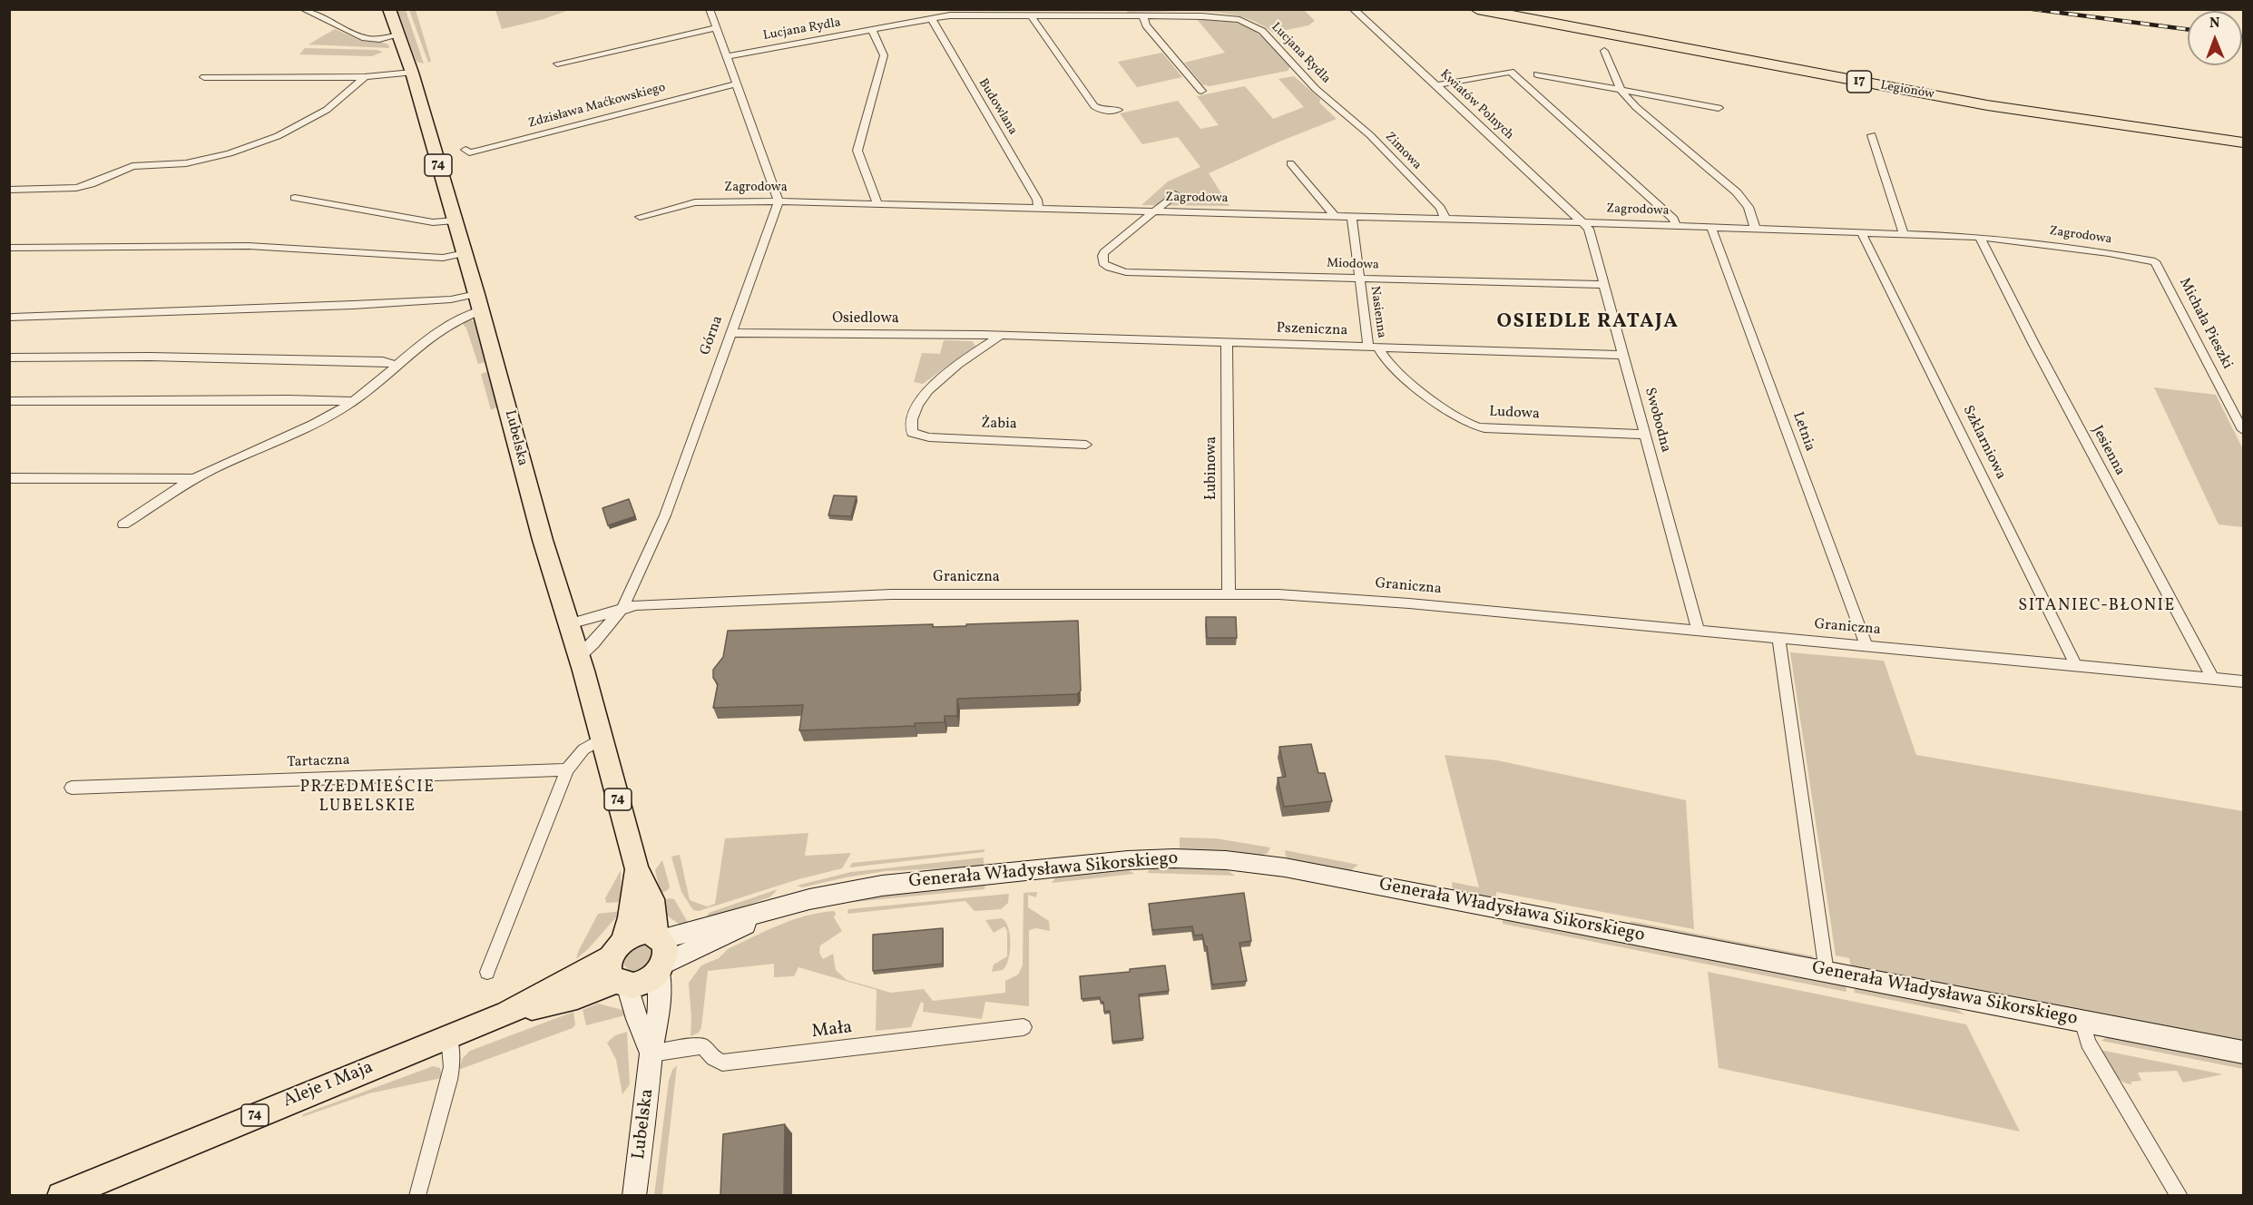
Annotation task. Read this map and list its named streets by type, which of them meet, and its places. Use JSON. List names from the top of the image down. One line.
{"streets":{"highway":["17","Legionów"],"main road":["74","Lubelska","Aleje 1 Maja"],"street":["Lucjana Rydla","Kwiatów Polnych","Zdzisława Maćkowskiego","Budowlana","Zimowa","Zagrodowa","Miodowa","Nasienna","Osiedlowa","Michała Pieszki","Pszeniczna","Górna","Ludowa","Swobodna","Żabia","Letnia","Szklarniowa","Jesienna","Łubinowa","Graniczna","Tartaczna","Generała Władysława Sikorskiego","Mała"]},"crossings":[["Lucjana Rydla","Budowlana"],["Lucjana Rydla","Zimowa"],["Kwiatów Polnych","Zagrodowa"],["Kwiatów Polnych","Swobodna"],["Budowlana","Zagrodowa"],["Zimowa","Zagrodowa"],["74","Lubelska"],["74","Aleje 1 Maja"],["Zagrodowa","Miodowa"],["Zagrodowa","Nasienna"],["Zagrodowa","Michała Pieszki"],["Zagrodowa","Górna"],["Zagrodowa","Swobodna"],["Zagrodowa","Letnia"],["Zagrodowa","Szklarniowa"],["Zagrodowa","Jesienna"],["Miodowa","Nasienna"],["Miodowa","Swobodna"],["Nasienna","Pszeniczna"],["Nasienna","Ludowa"],["Osiedlowa","Pszeniczna"],["Osiedlowa","Górna"],["Osiedlowa","Żabia"],["Pszeniczna","Ludowa"],["Pszeniczna","Swobodna"],["Pszeniczna","Żabia"],["Pszeniczna","Łubinowa"],["Górna","Lubelska"],["Górna","Graniczna"],["Ludowa","Swobodna"],["Swobodna","Graniczna"],["Letnia","Graniczna"],["Lubelska","Graniczna"],["Lubelska","Mała"],["Lubelska","Aleje 1 Maja"],["Szklarniowa","Graniczna"],["Jesienna","Graniczna"],["Łubinowa","Graniczna"]],"districts":["OSIEDLE RATAJA","SITANIEC-BŁONIE","PRZEDMIEŚCIE LUBELSKIE"],"north":"top"}
